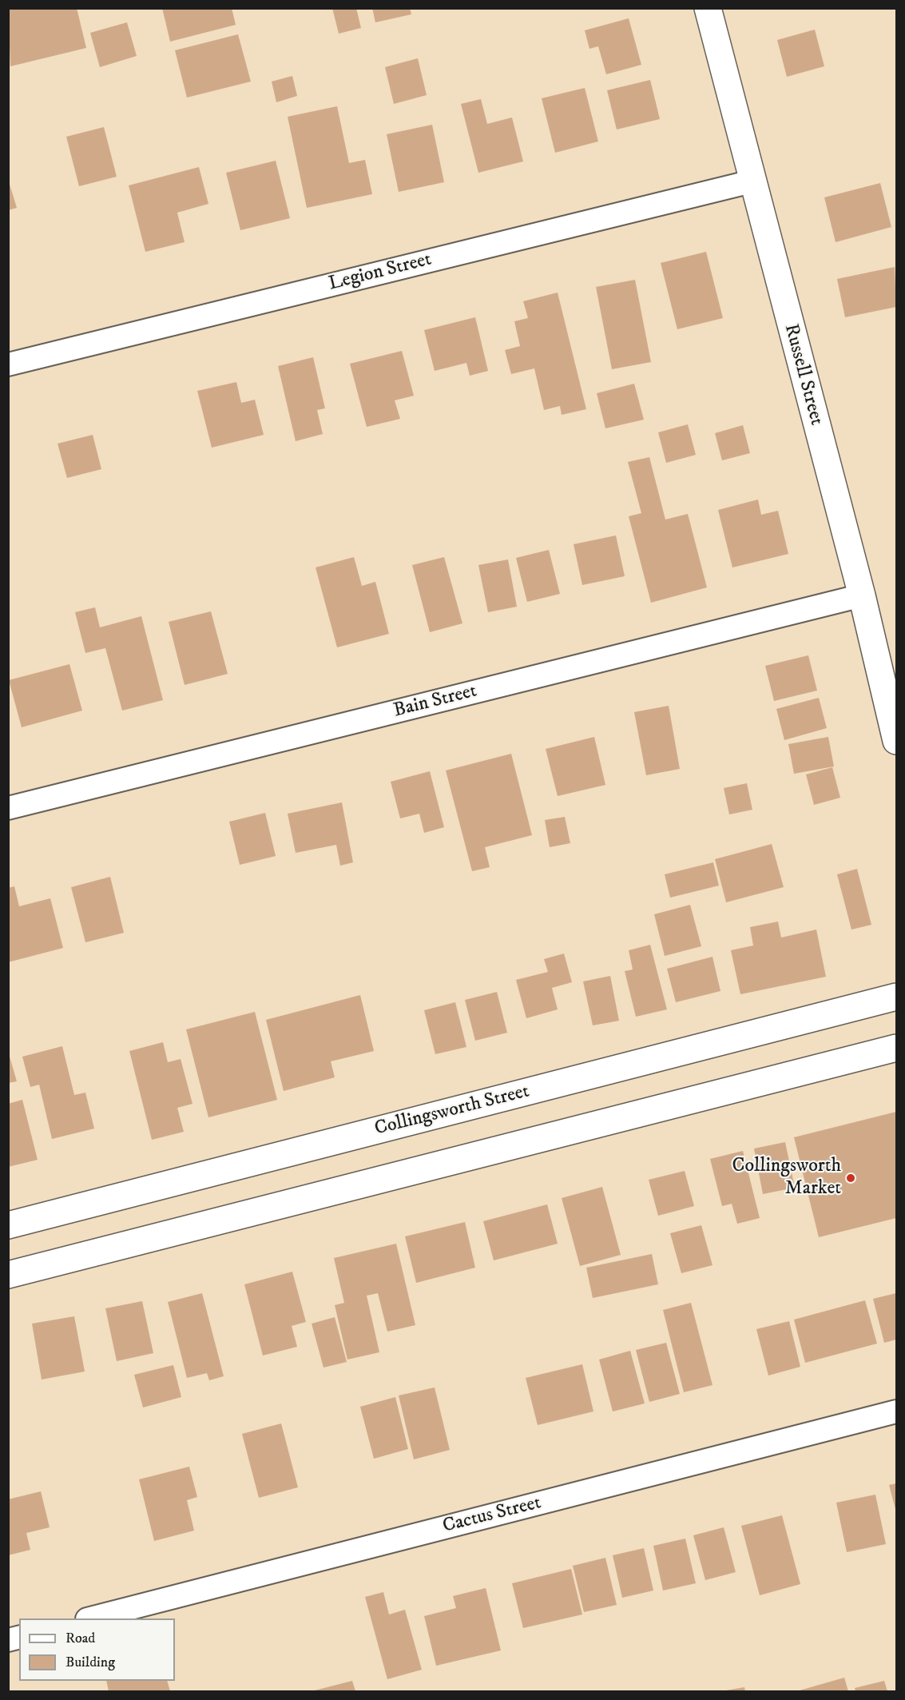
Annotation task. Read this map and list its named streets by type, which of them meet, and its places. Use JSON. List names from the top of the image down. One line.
{"streets":{"main road":["Russell Street","Collingsworth Street"],"street":["Legion Street","Bain Street","Cactus Street"]},"crossings":[["Legion Street","Russell Street"],["Russell Street","Bain Street"]],"places":["Collingsworth Market"],"legend":["Road","Building"]}
